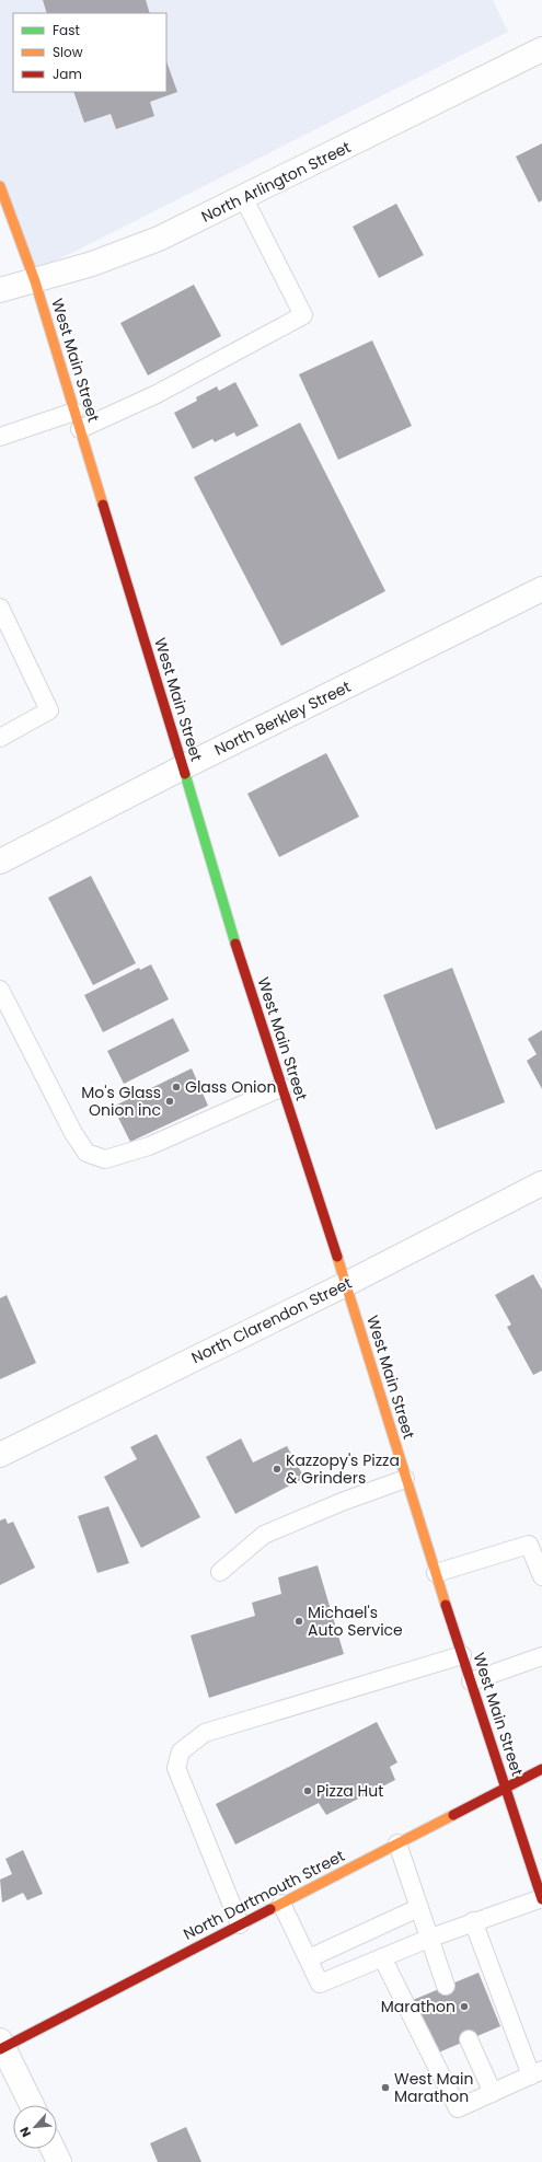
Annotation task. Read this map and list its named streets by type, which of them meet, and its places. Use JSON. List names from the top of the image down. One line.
{"streets":{"main road":["West Main Street","North Dartmouth Street"],"street":["North Arlington Street","North Berkley Street","North Clarendon Street"]},"crossings":[["North Arlington Street","West Main Street"],["West Main Street","North Berkley Street"],["West Main Street","North Clarendon Street"],["West Main Street","North Dartmouth Street"]],"places":["Glass Onion","Mo's Glass Onion inc","Kazzopy's Pizza & Grinders","Michael's Auto Service","Pizza Hut","Marathon","West Main Marathon"],"legend":["Fast","Slow","Jam"],"north":"bottom left"}
